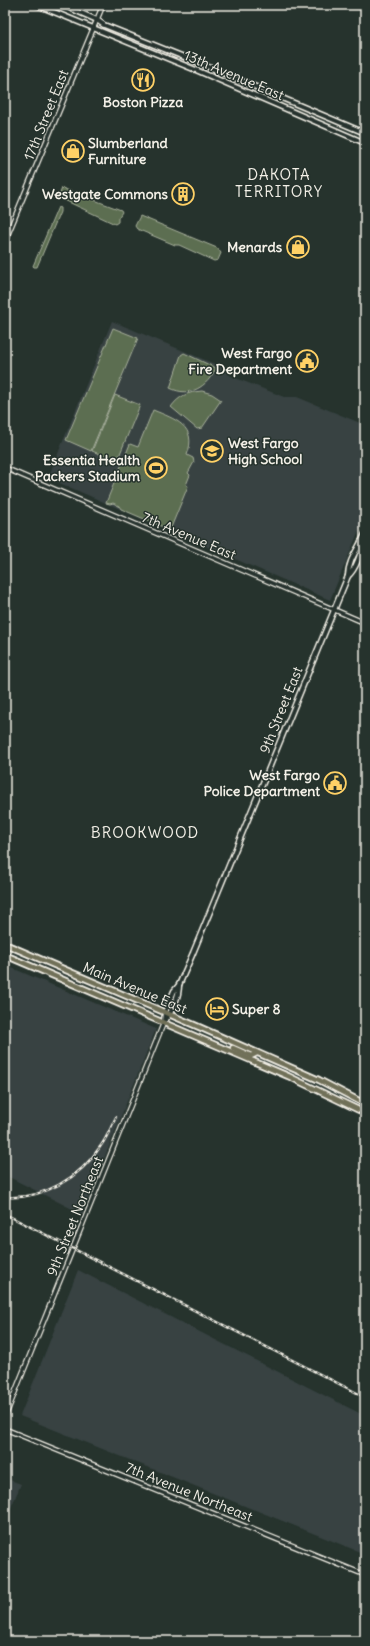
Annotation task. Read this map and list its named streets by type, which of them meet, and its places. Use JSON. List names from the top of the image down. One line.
{"streets":{"main road":["13th Avenue East","9th Street East","Main Avenue East"],"street":["17th Street East","7th Avenue East","9th Street Northeast","7th Avenue Northeast"]},"crossings":[["13th Avenue East","17th Street East"],["7th Avenue East","9th Street East"],["9th Street East","Main Avenue East"],["9th Street East","9th Street Northeast"],["Main Avenue East","9th Street Northeast"]],"districts":["DAKOTA TERRITORY","BROOKWOOD"],"places":{"restaurant":["Boston Pizza"],"shop":["Slumberland Furniture","Menards"],"building":["Westgate Commons"],"public building":["West Fargo Fire Department","West Fargo Police Department"],"school or university":["West Fargo High School"],"sports":["Essentia Health Packers Stadium"],"hotel":["Super 8"]}}
